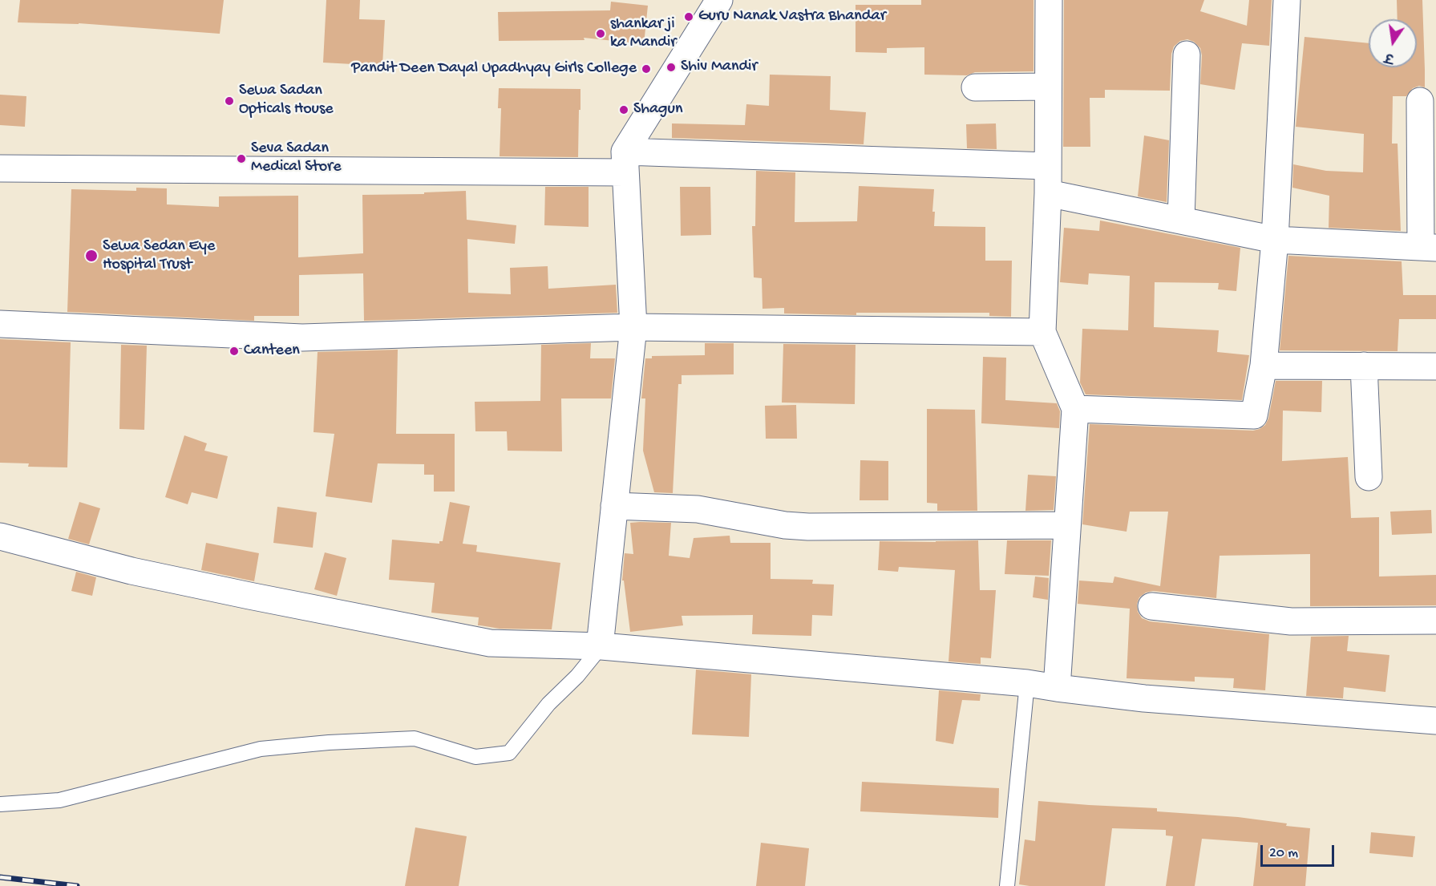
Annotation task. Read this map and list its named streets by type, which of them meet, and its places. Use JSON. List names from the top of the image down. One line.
{"places":["Guru Nanak Vastra Bhandar","shankar ji ka Mandir","Shiv Mandir","Pandit Deen Dayal Upadhyay Girls College","Sewa Sadan Opticals House","Shagun","Seva Sadan Medical Store","Sewa Sedan Eye Hospital Trust","Canteen"],"scale_bar":"20 m","north":"bottom"}
